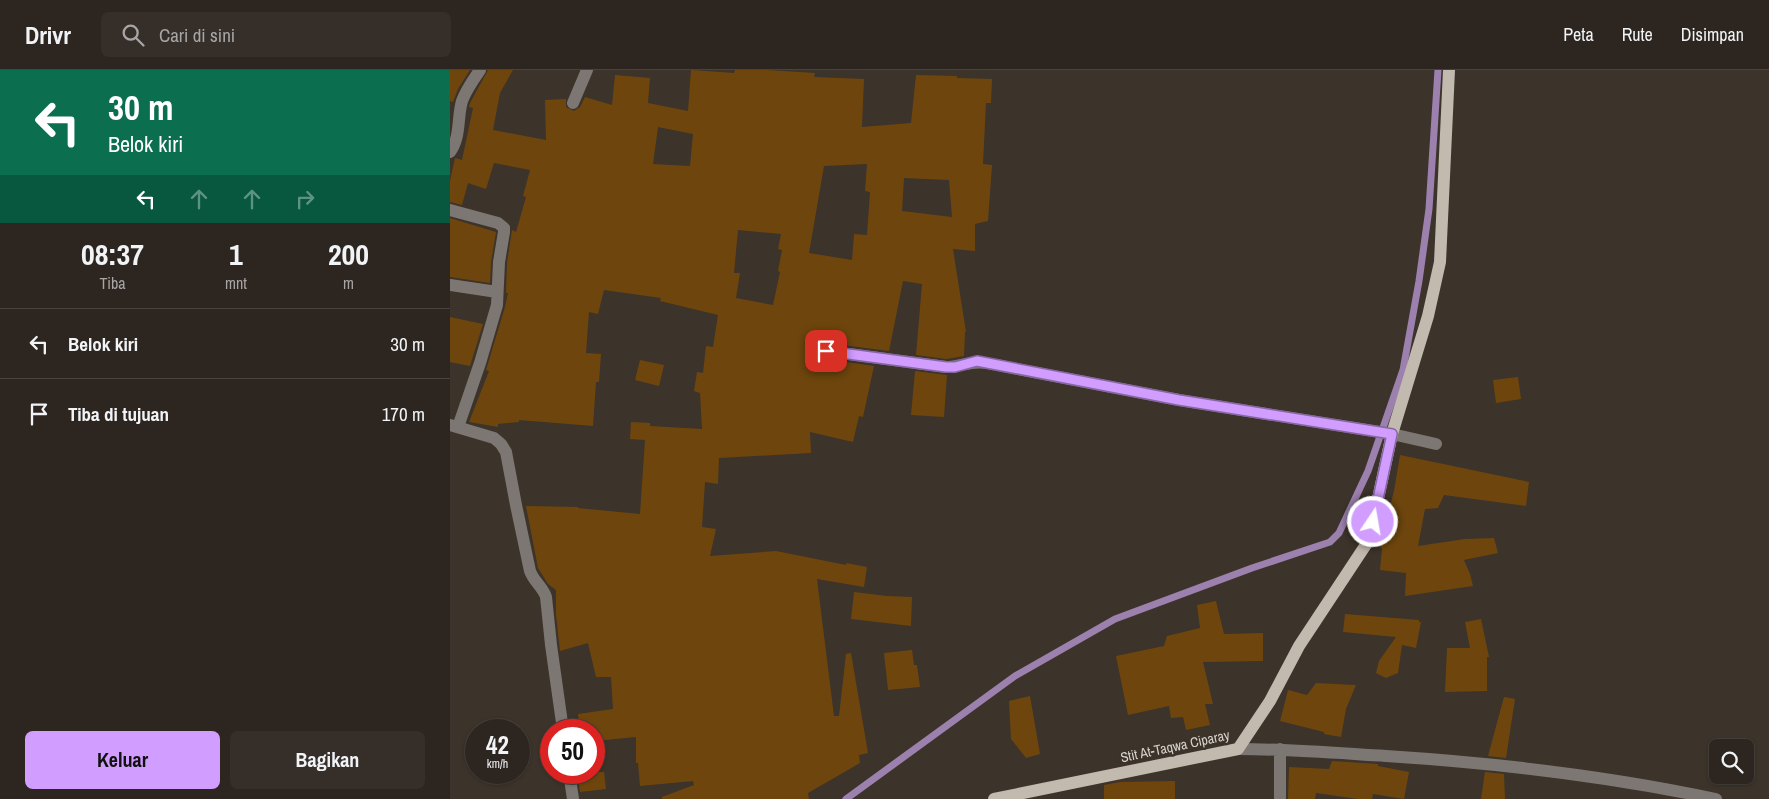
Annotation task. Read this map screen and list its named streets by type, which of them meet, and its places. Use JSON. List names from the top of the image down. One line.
{"streets":{"main road":["Stit At-Taqwa Ciparay"]},"page":{"header":"Drivr","search":"Cari di sini","nav":["Peta","Rute","Disimpan"],"turn":["30 m","Belok kiri"],"eta":["08:37","Tiba","1","mnt","200","m"],"list":[{"name":"Belok kiri","value":"30 m"},{"name":"Tiba di tujuan","value":"170 m"}],"speed":"42 km/h","limit":"50","buttons":["Keluar","Bagikan"]}}
